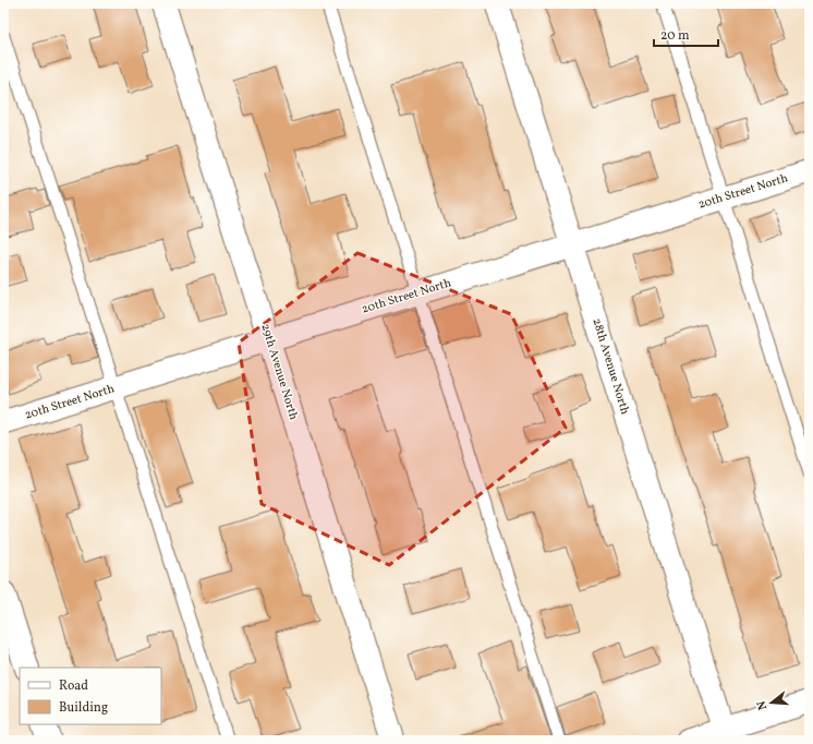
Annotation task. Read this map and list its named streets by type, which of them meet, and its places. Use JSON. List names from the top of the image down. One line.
{"streets":{"street":["20th Street North","28th Avenue North","29th Avenue North"]},"crossings":[["20th Street North","28th Avenue North"],["20th Street North","29th Avenue North"]],"legend":["Road","Building"],"scale_bar":"20 m","north":"left"}
